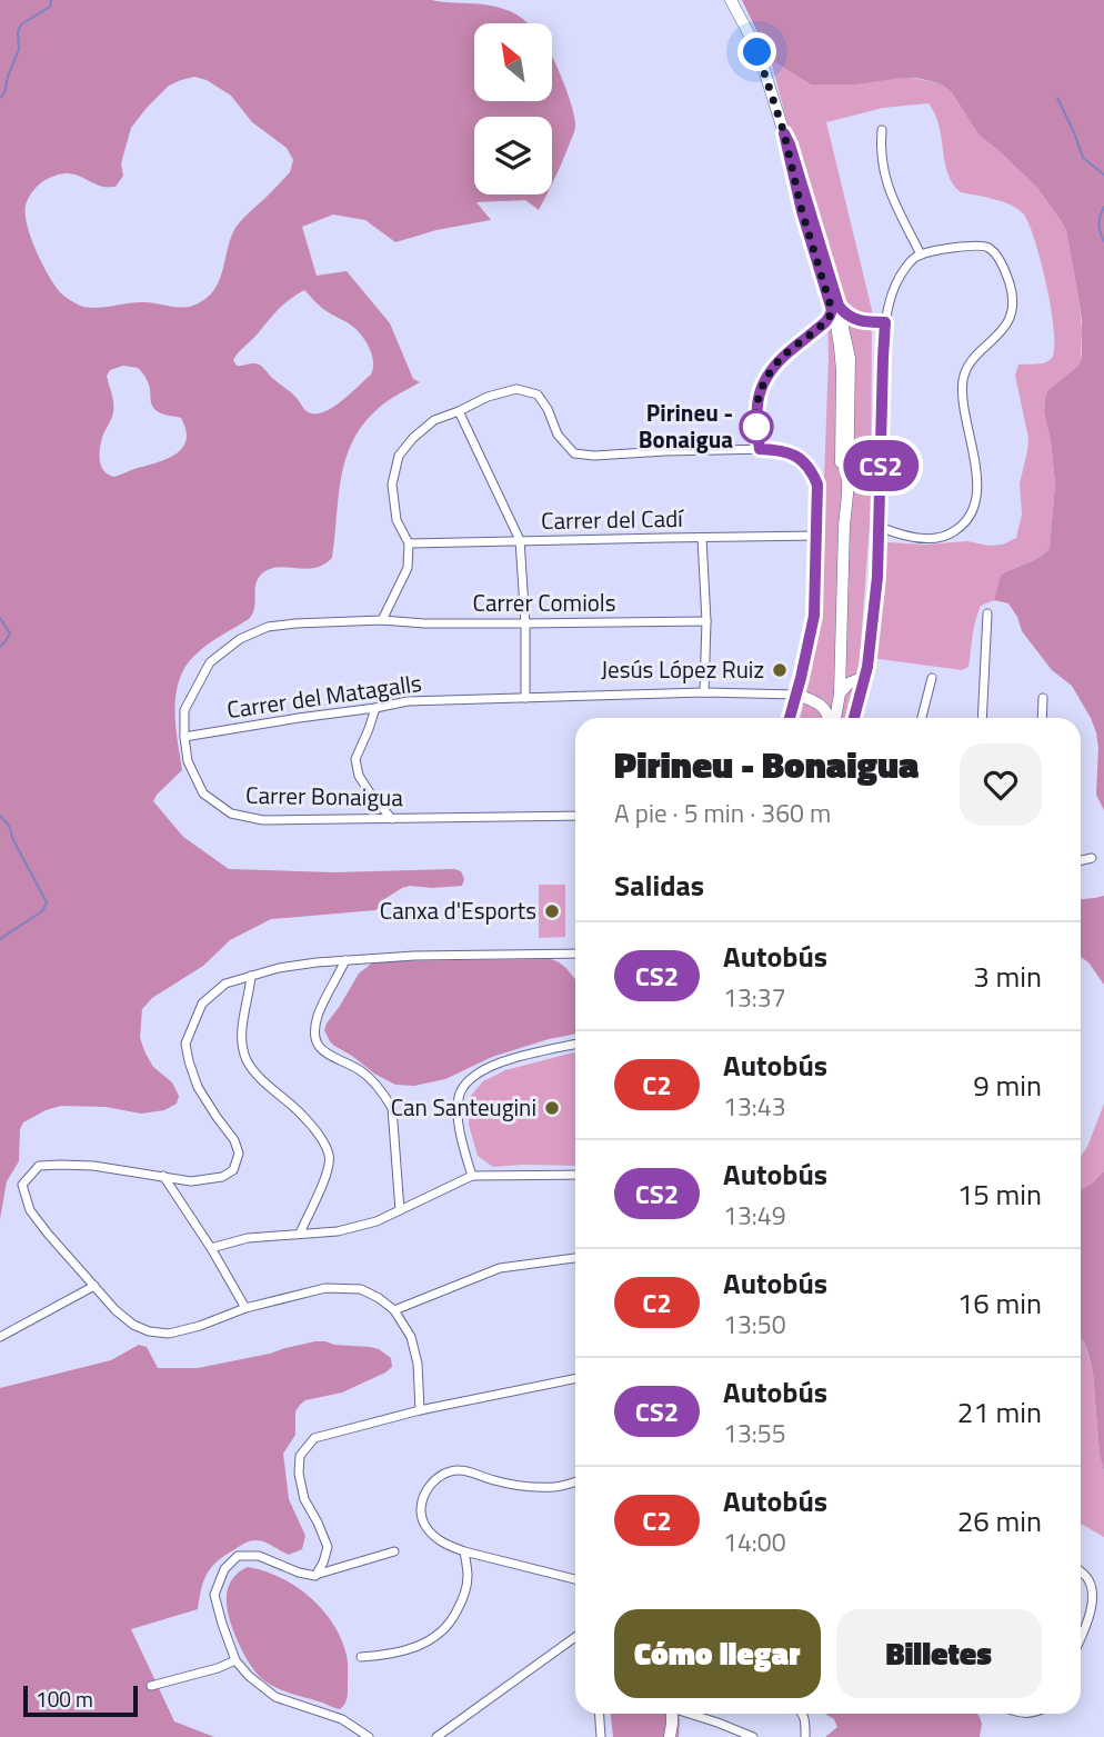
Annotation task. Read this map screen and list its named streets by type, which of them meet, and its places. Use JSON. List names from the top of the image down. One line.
{"streets":{"street":["Carrer del Cadí","Carrer Comiols","Carrer del Matagalls","Carrer Bonaigua"]},"crossings":[["Carrer Comiols","Carrer Bonaigua"],["Carrer del Matagalls","Carrer Bonaigua"]],"places":["Pirineu - Bonaigua","Jesús López Ruiz","Canxa d'Esports","Can Santeugini"],"lines":["bus line CS2"],"scale_bar":"100 m","north":"top left","page":{"on_map":"CS2","heading":[["Pirineu - Bonaigua","A pie · 5 min · 360 m"],"Salidas"],"list":[{"mark":"CS2","name":"Autobús","note":"13:37","value":"3 min"},{"mark":"C2","name":"Autobús","note":"13:43","value":"9 min"},{"mark":"CS2","name":"Autobús","note":"13:49","value":"15 min"},{"mark":"C2","name":"Autobús","note":"13:50","value":"16 min"},{"mark":"CS2","name":"Autobús","note":"13:55","value":"21 min"},{"mark":"C2","name":"Autobús","note":"14:00","value":"26 min"}],"buttons":["Cómo llegar","Billetes"],"scale":"100 m"}}
